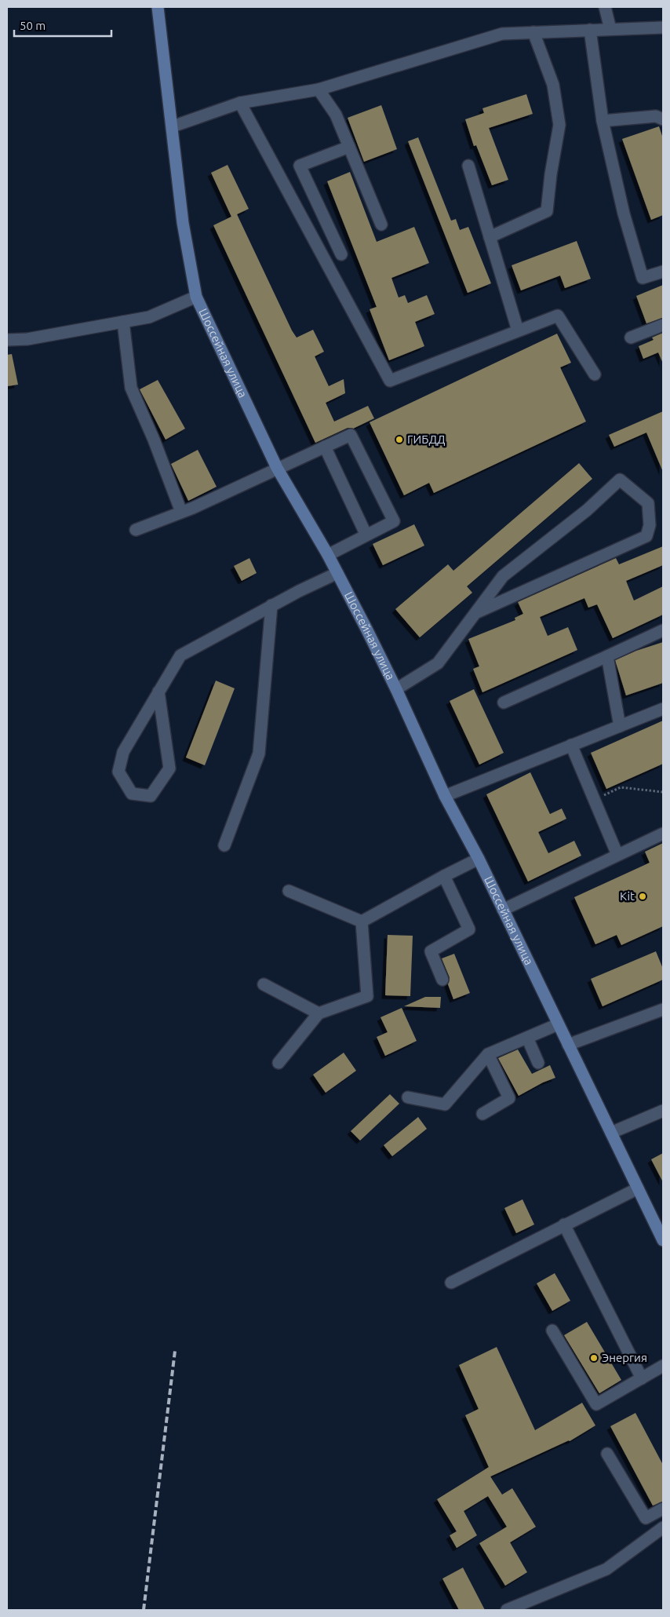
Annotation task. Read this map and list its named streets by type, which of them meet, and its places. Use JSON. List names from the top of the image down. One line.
{"streets":{"main road":["Шоссейная улица"]},"places":["ГИБДД","Kit","Энергия"],"scale_bar":"50 m"}
